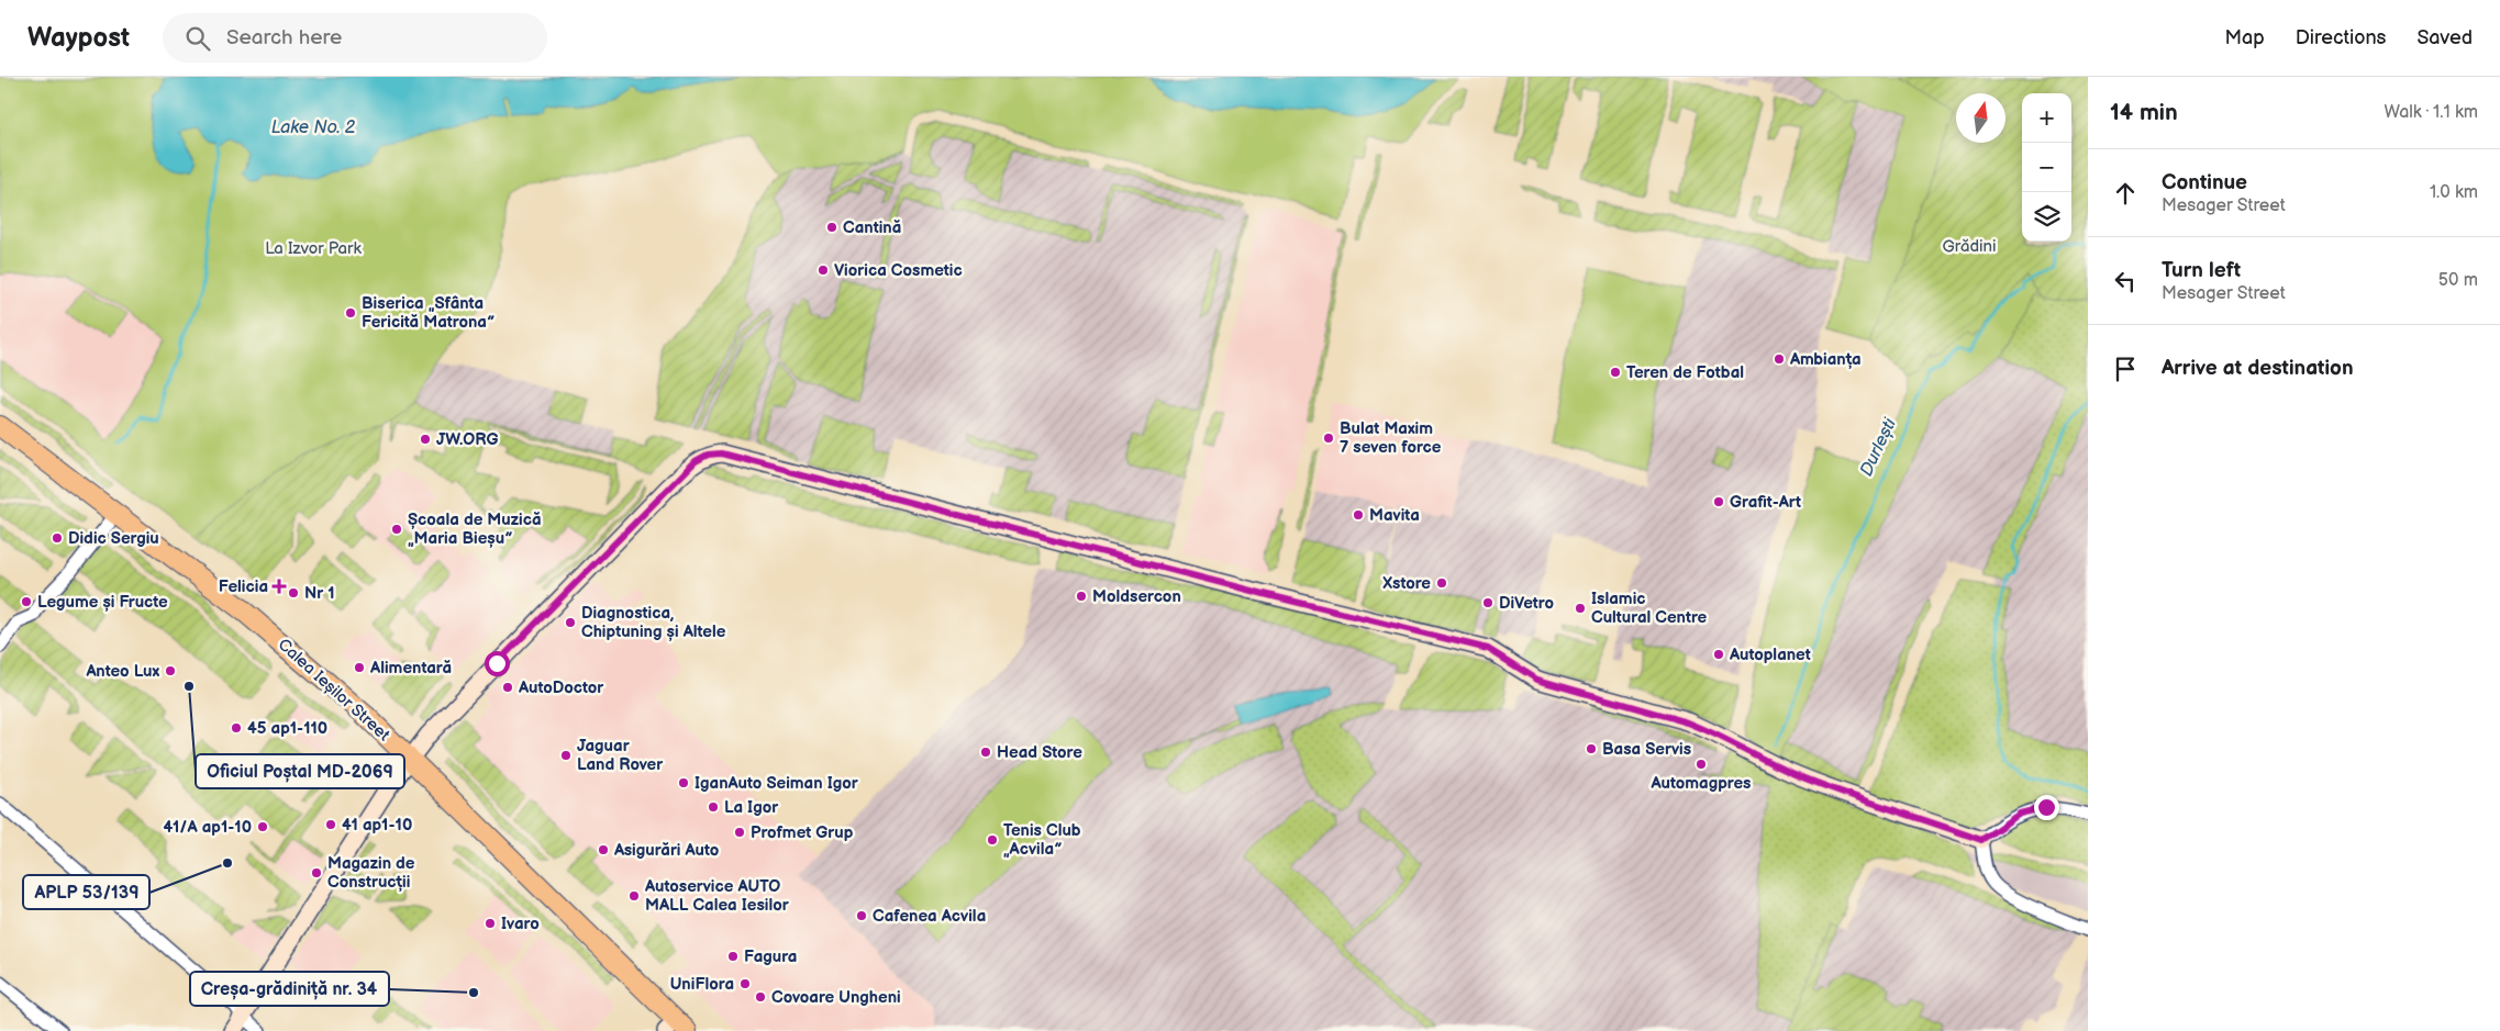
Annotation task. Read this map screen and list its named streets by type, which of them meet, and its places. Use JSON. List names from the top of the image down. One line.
{"streets":{"main road":["Calea Ieșilor Street"]},"water":["Lake No. 2","Durlești"],"parks":["Grădini","La Izvor Park"],"places":{"other":["Cantină","Viorica Cosmetic","Biserica „Sfânta Fericită Matrona”","Ambianța","Teren de Fotbal","Bulat Maxim 7 seven force","JW.ORG","Grafit-Art","Mavita","Școala de Muzică „Maria Bieșu”","Didic Sergiu","Xstore","Nr 1","Moldsercon","Legume și Fructe","DiVetro","Islamic Cultural Centre","Diagnostica, Chiptuning și Altele","Autoplanet","Alimentară","Anteo Lux","Oficiul Poștal MD-2069","AutoDoctor","45 ap1-110","Basa Servis","Head Store","Jaguar Land Rover","Automagpres","IganAuto Seiman Igor","La Igor","41 ap1-10","41/A ap1-10","Profmet Grup","Tenis Club „Acvila”","Asigurări Auto","APLP 53/139","Magazin de Construcții","Autoservice AUTO MALL Calea Iesilor","Cafenea Acvila","Ivaro","Fagura","UniFlora","Creșa-grădiniță nr. 34","Covoare Ungheni"],"health":["Felicia"]},"north":"top","page":{"header":"Waypost","search":"Search here","nav":["Map","Directions","Saved"],"heading":["14 min","Walk · 1.1 km"],"map_buttons":["+","−"],"list":[["Continue","Mesager Street","1.0 km"],["Turn left","Mesager Street","50 m"],"Arrive at destination"]}}
